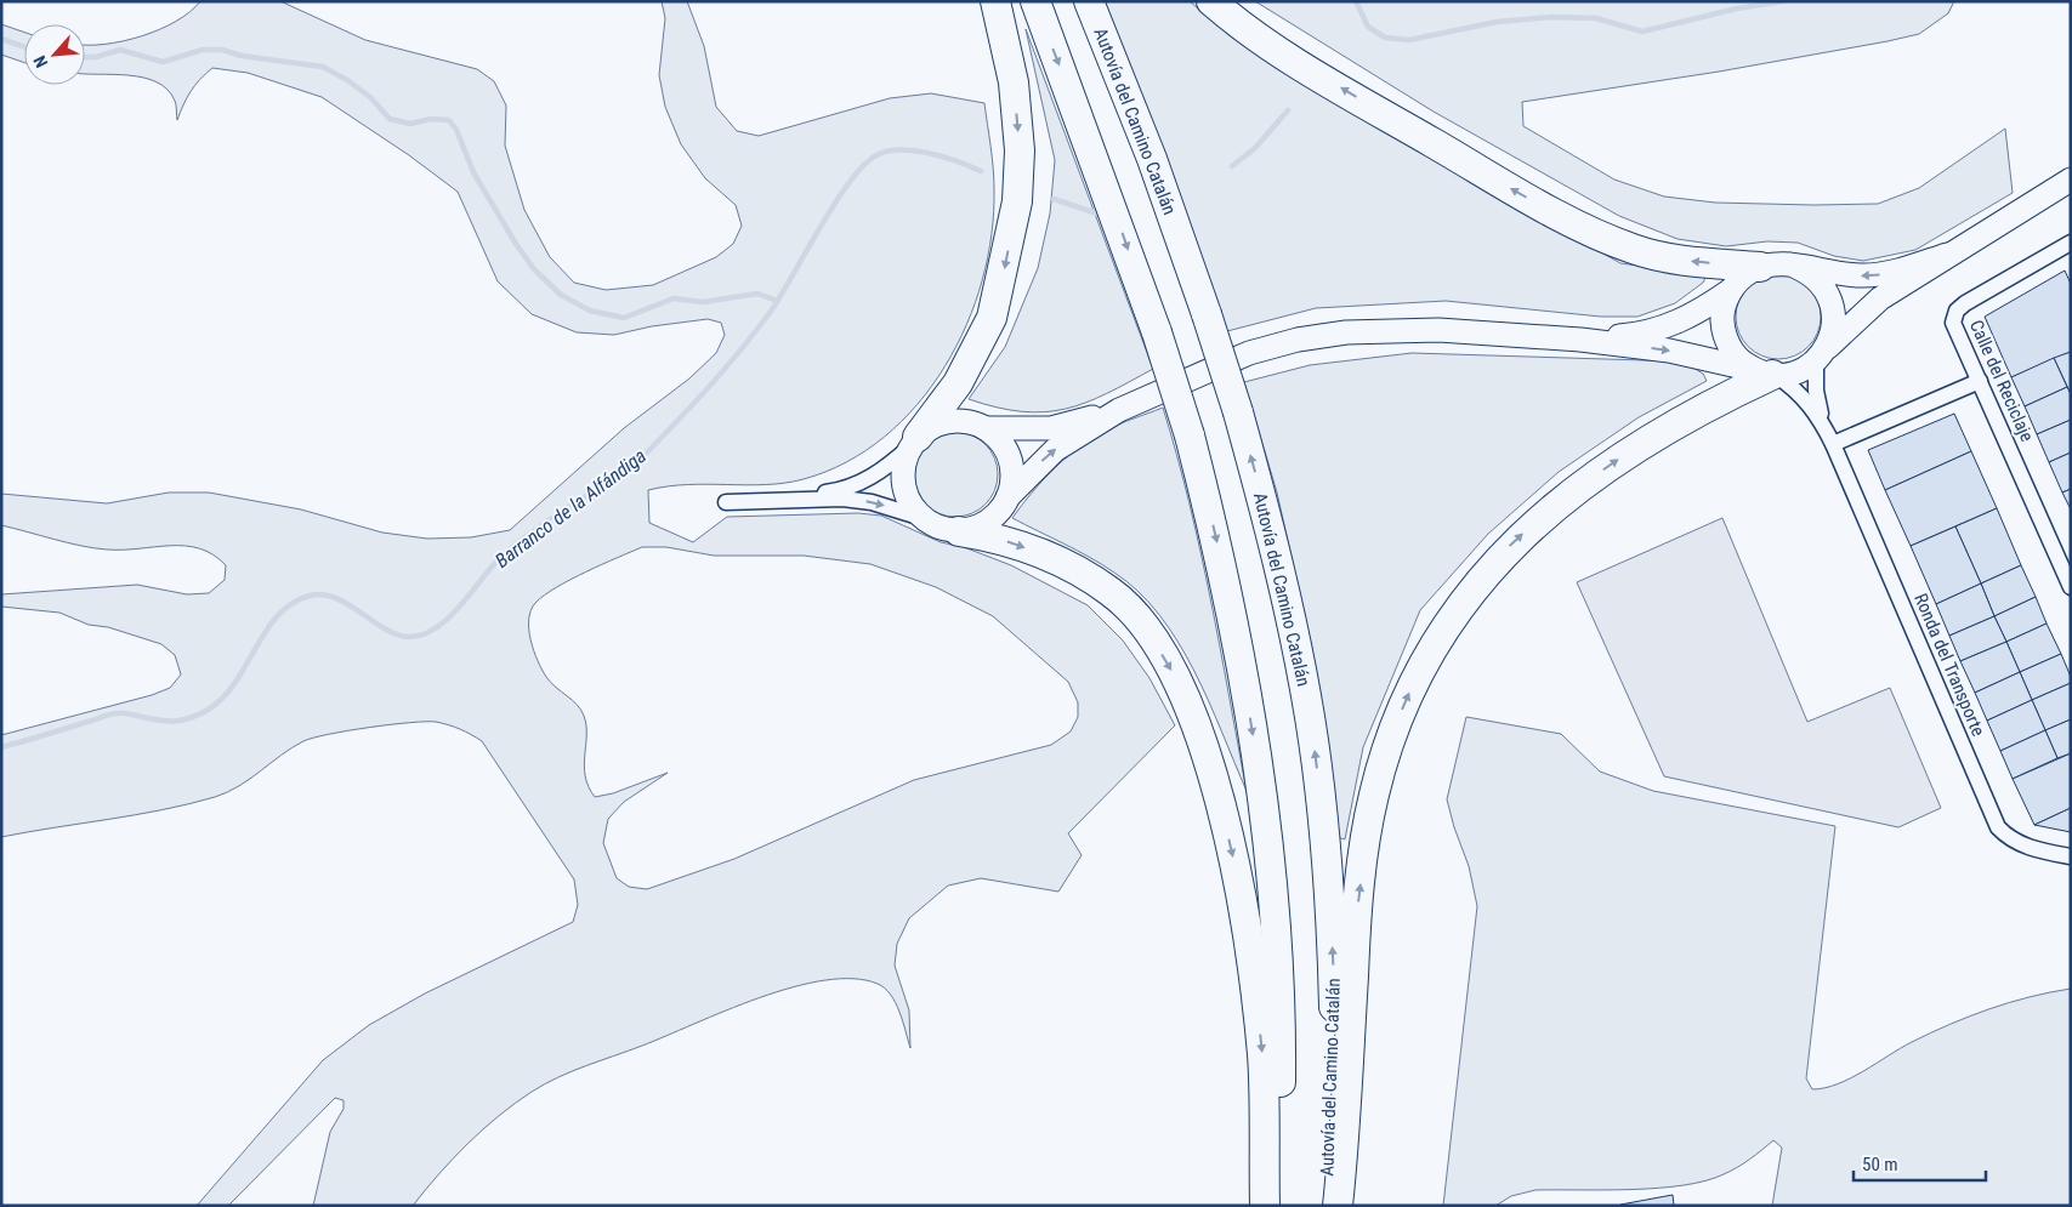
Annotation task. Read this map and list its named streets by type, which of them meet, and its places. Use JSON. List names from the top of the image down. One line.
{"streets":{"highway":["Autovía del Camino Catalán"],"street":["Calle del Reciclaje","Ronda del Transporte"]},"water":["Barranco de la Alfándiga"],"scale_bar":"50 m","north":"bottom left"}
